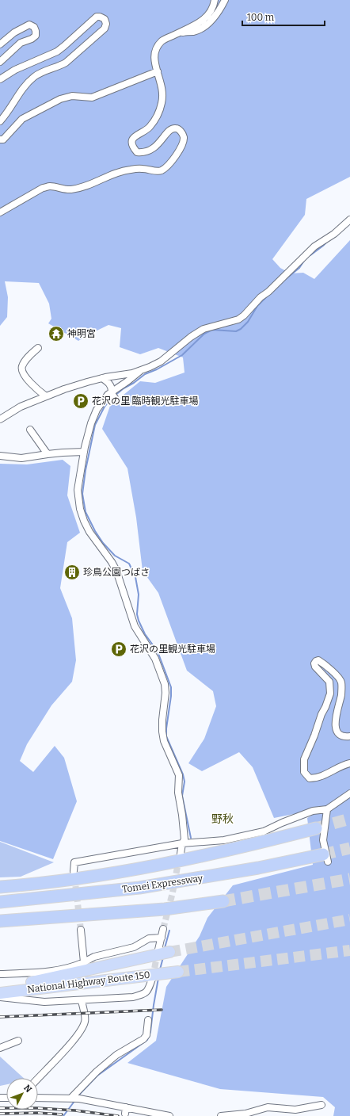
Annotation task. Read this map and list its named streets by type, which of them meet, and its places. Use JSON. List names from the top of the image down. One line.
{"streets":{"highway":["Tomei Expressway","National Highway Route 150"]},"districts":["野秋"],"places":{"temple":["神明宮"],"parking":["花沢の里 臨時観光駐車場","花沢の里観光駐車場"],"building":["珍鳥公園つばさ"]},"scale_bar":"100 m","north":"top right"}
